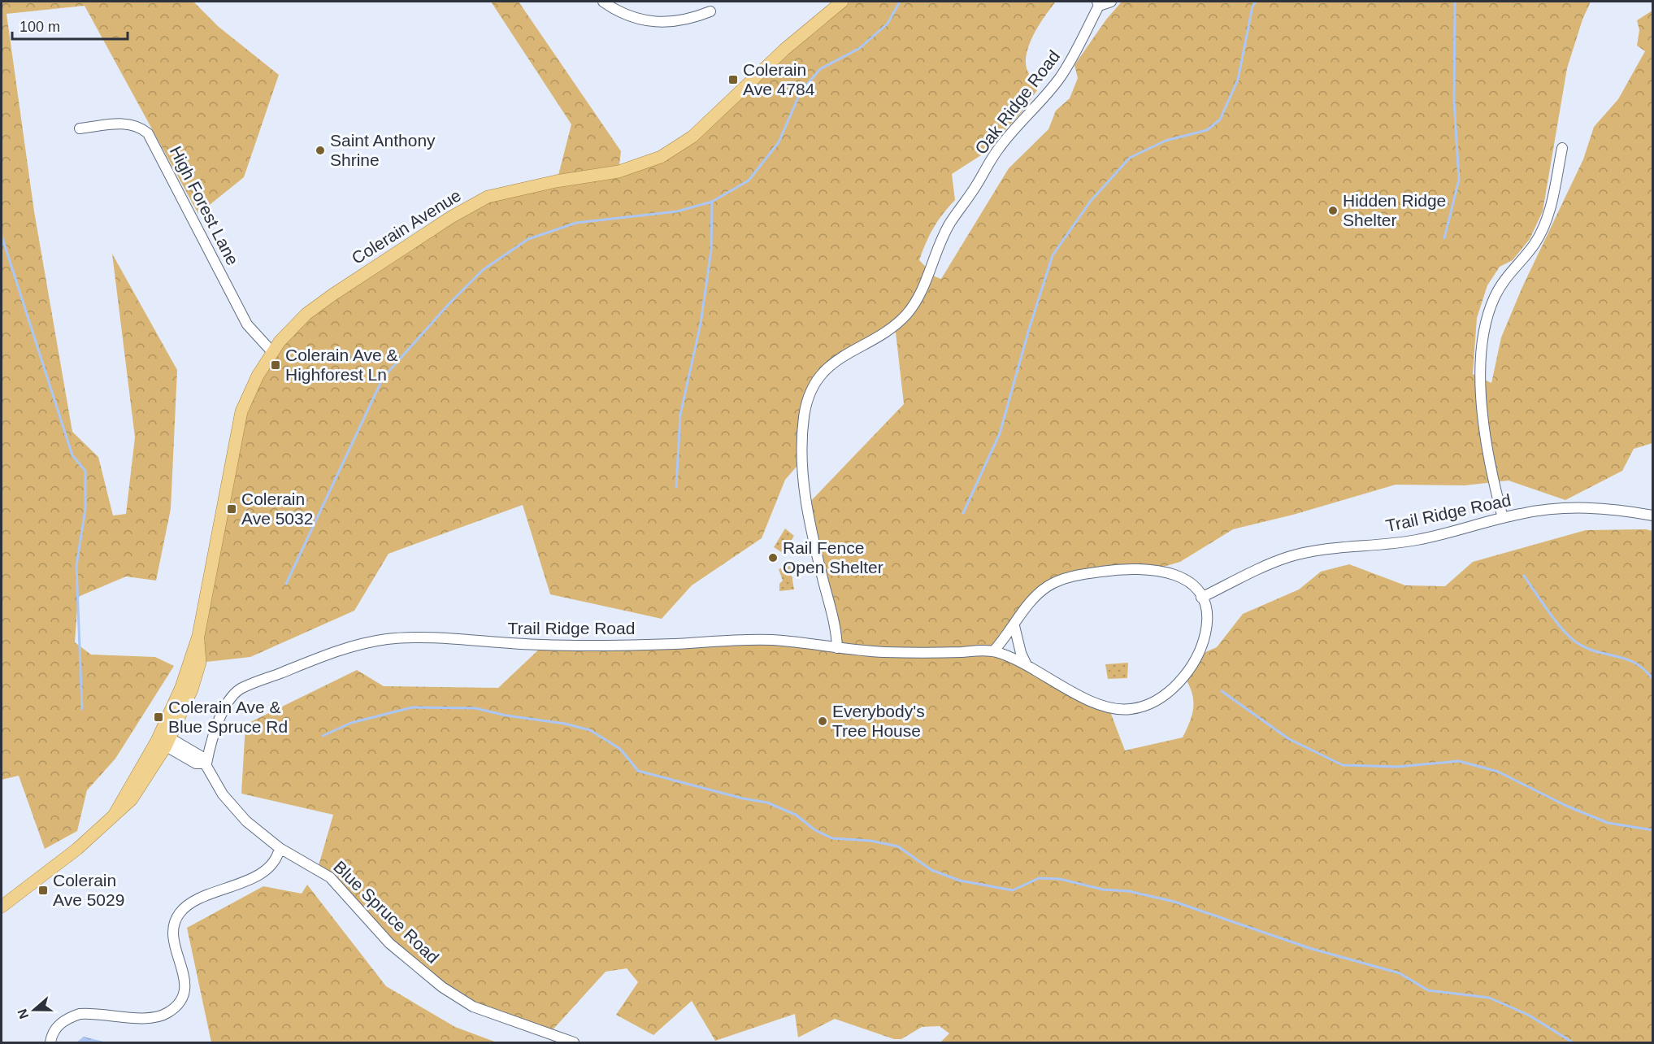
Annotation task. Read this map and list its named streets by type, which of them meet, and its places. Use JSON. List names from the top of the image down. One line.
{"streets":{"main road":["Colerain Avenue"],"street":["Oak Ridge Road","High Forest Lane","Trail Ridge Road","Blue Spruce Road"]},"crossings":[["Oak Ridge Road","Trail Ridge Road"],["High Forest Lane","Colerain Avenue"],["Colerain Avenue","Blue Spruce Road"],["Trail Ridge Road","Blue Spruce Road"]],"places":{"transit":["Colerain Ave 4784","Colerain Ave & Highforest Ln","Colerain Ave 5032","Colerain Ave & Blue Spruce Rd","Colerain Ave 5029"],"other":["Saint Anthony Shrine","Hidden Ridge Shelter","Rail Fence Open Shelter","Everybody's Tree House"]},"scale_bar":"100 m","north":"left"}
